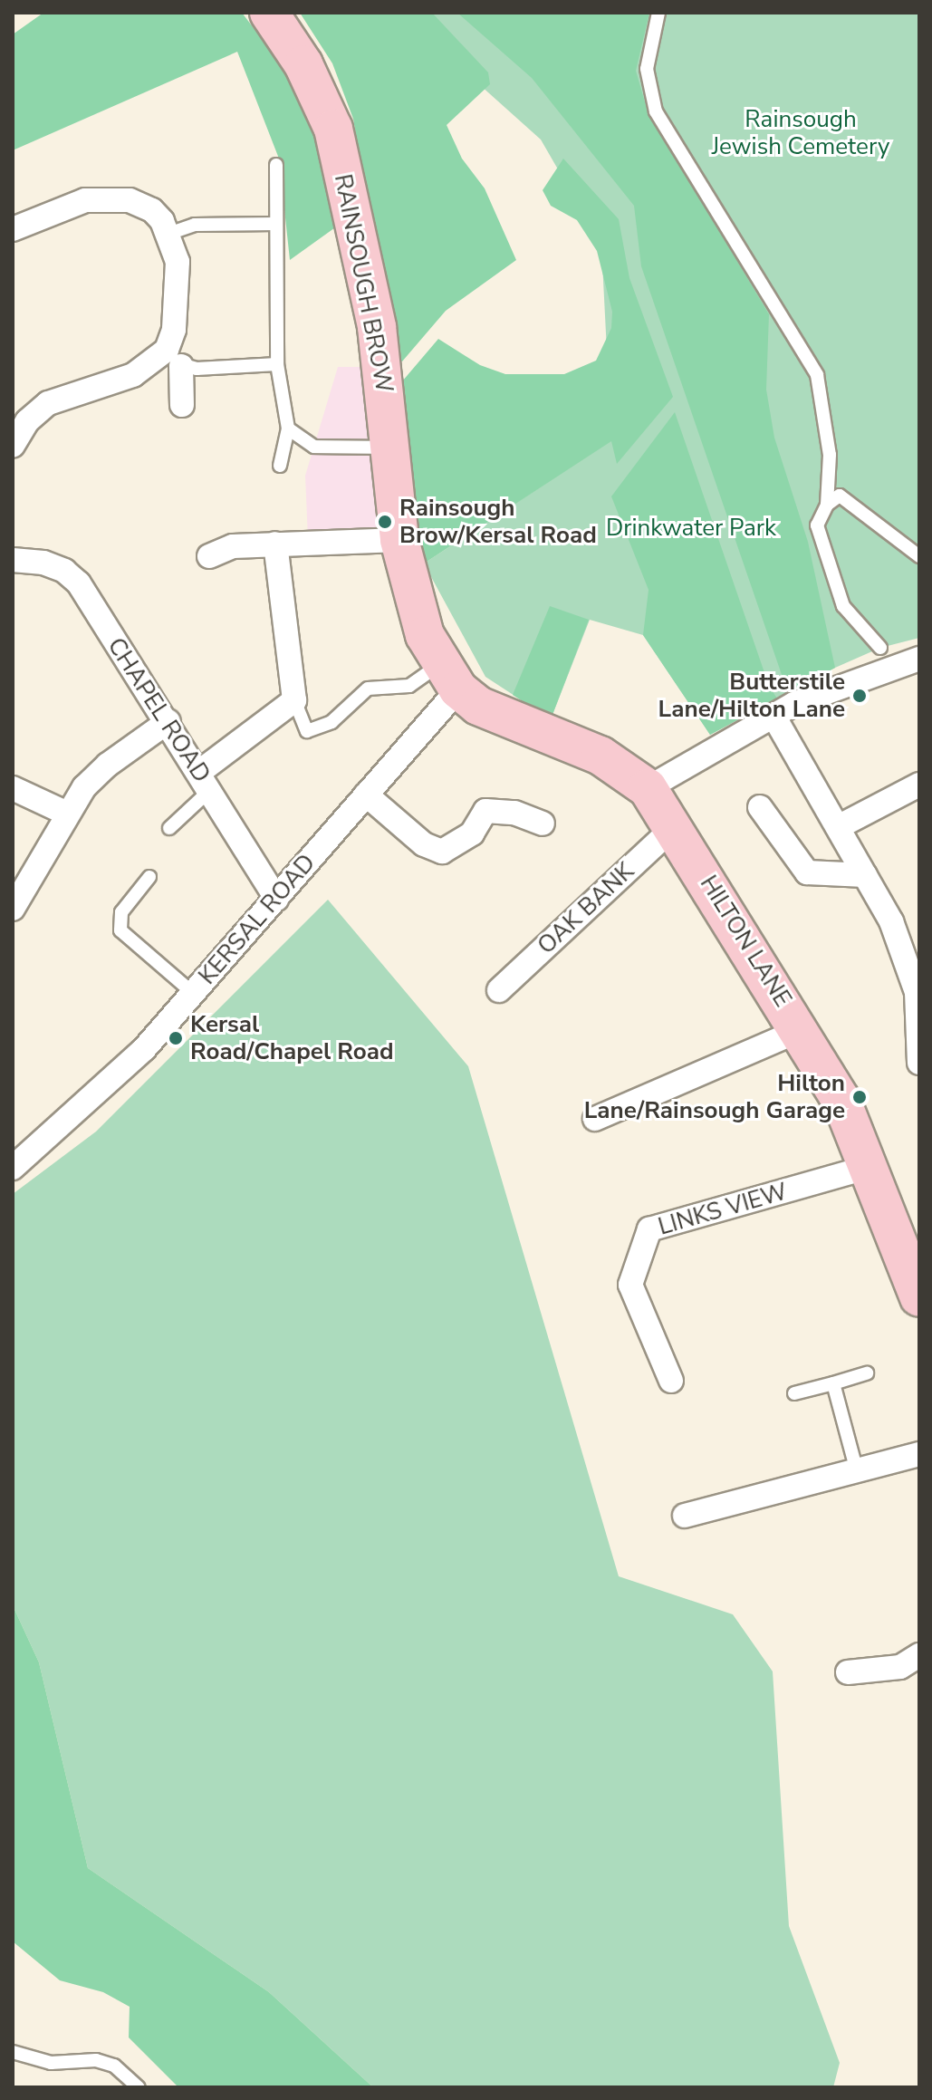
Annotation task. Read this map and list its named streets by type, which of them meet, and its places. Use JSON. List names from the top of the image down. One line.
{"streets":{"main road":["RAINSOUGH BROW","HILTON LANE"],"street":["CHAPEL ROAD","OAK BANK","KERSAL ROAD","LINKS VIEW"]},"crossings":[["RAINSOUGH BROW","KERSAL ROAD"],["RAINSOUGH BROW","HILTON LANE"],["CHAPEL ROAD","KERSAL ROAD"],["OAK BANK","HILTON LANE"],["KERSAL ROAD","HILTON LANE"],["HILTON LANE","LINKS VIEW"]],"parks":["Rainsough Jewish Cemetery","Drinkwater Park"],"places":["Rainsough Brow/Kersal Road","Butterstile Lane/Hilton Lane","Kersal Road/Chapel Road","Hilton Lane/Rainsough Garage"]}
